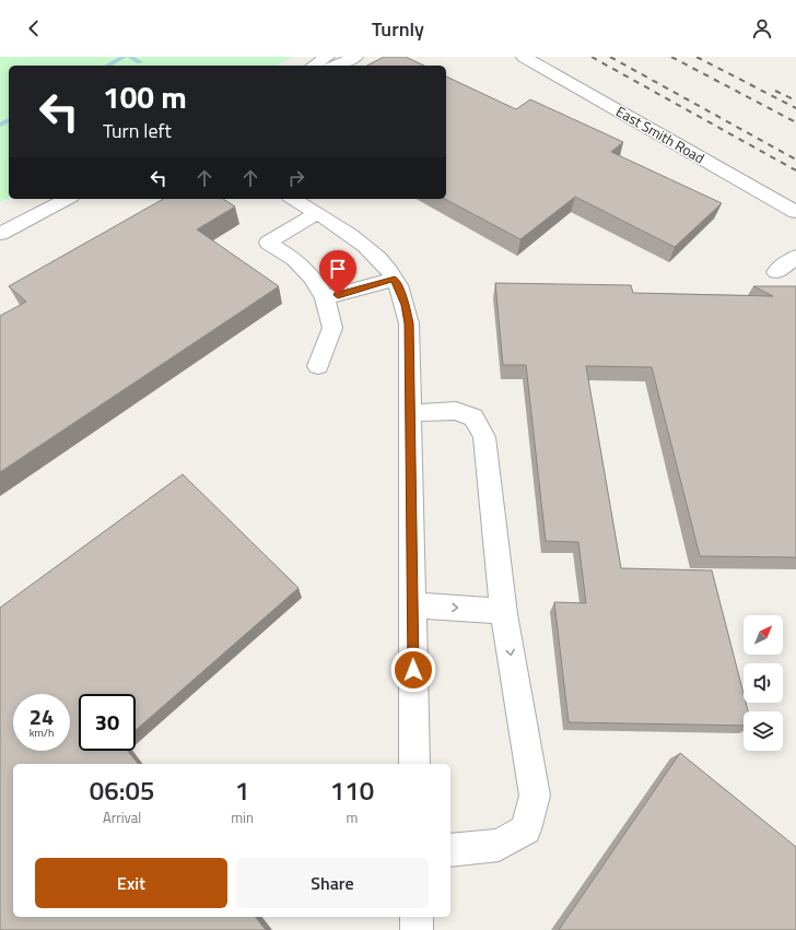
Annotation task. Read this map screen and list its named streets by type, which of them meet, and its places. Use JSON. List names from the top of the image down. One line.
{"streets":{"street":["East Smith Road"]},"north":"top right","page":{"header":"Turnly","turn":["100 m","Turn left"],"speed":"24 km/h","limit":"30","eta":["06:05","Arrival","1","min","110","m"],"buttons":["Exit","Share"]}}
